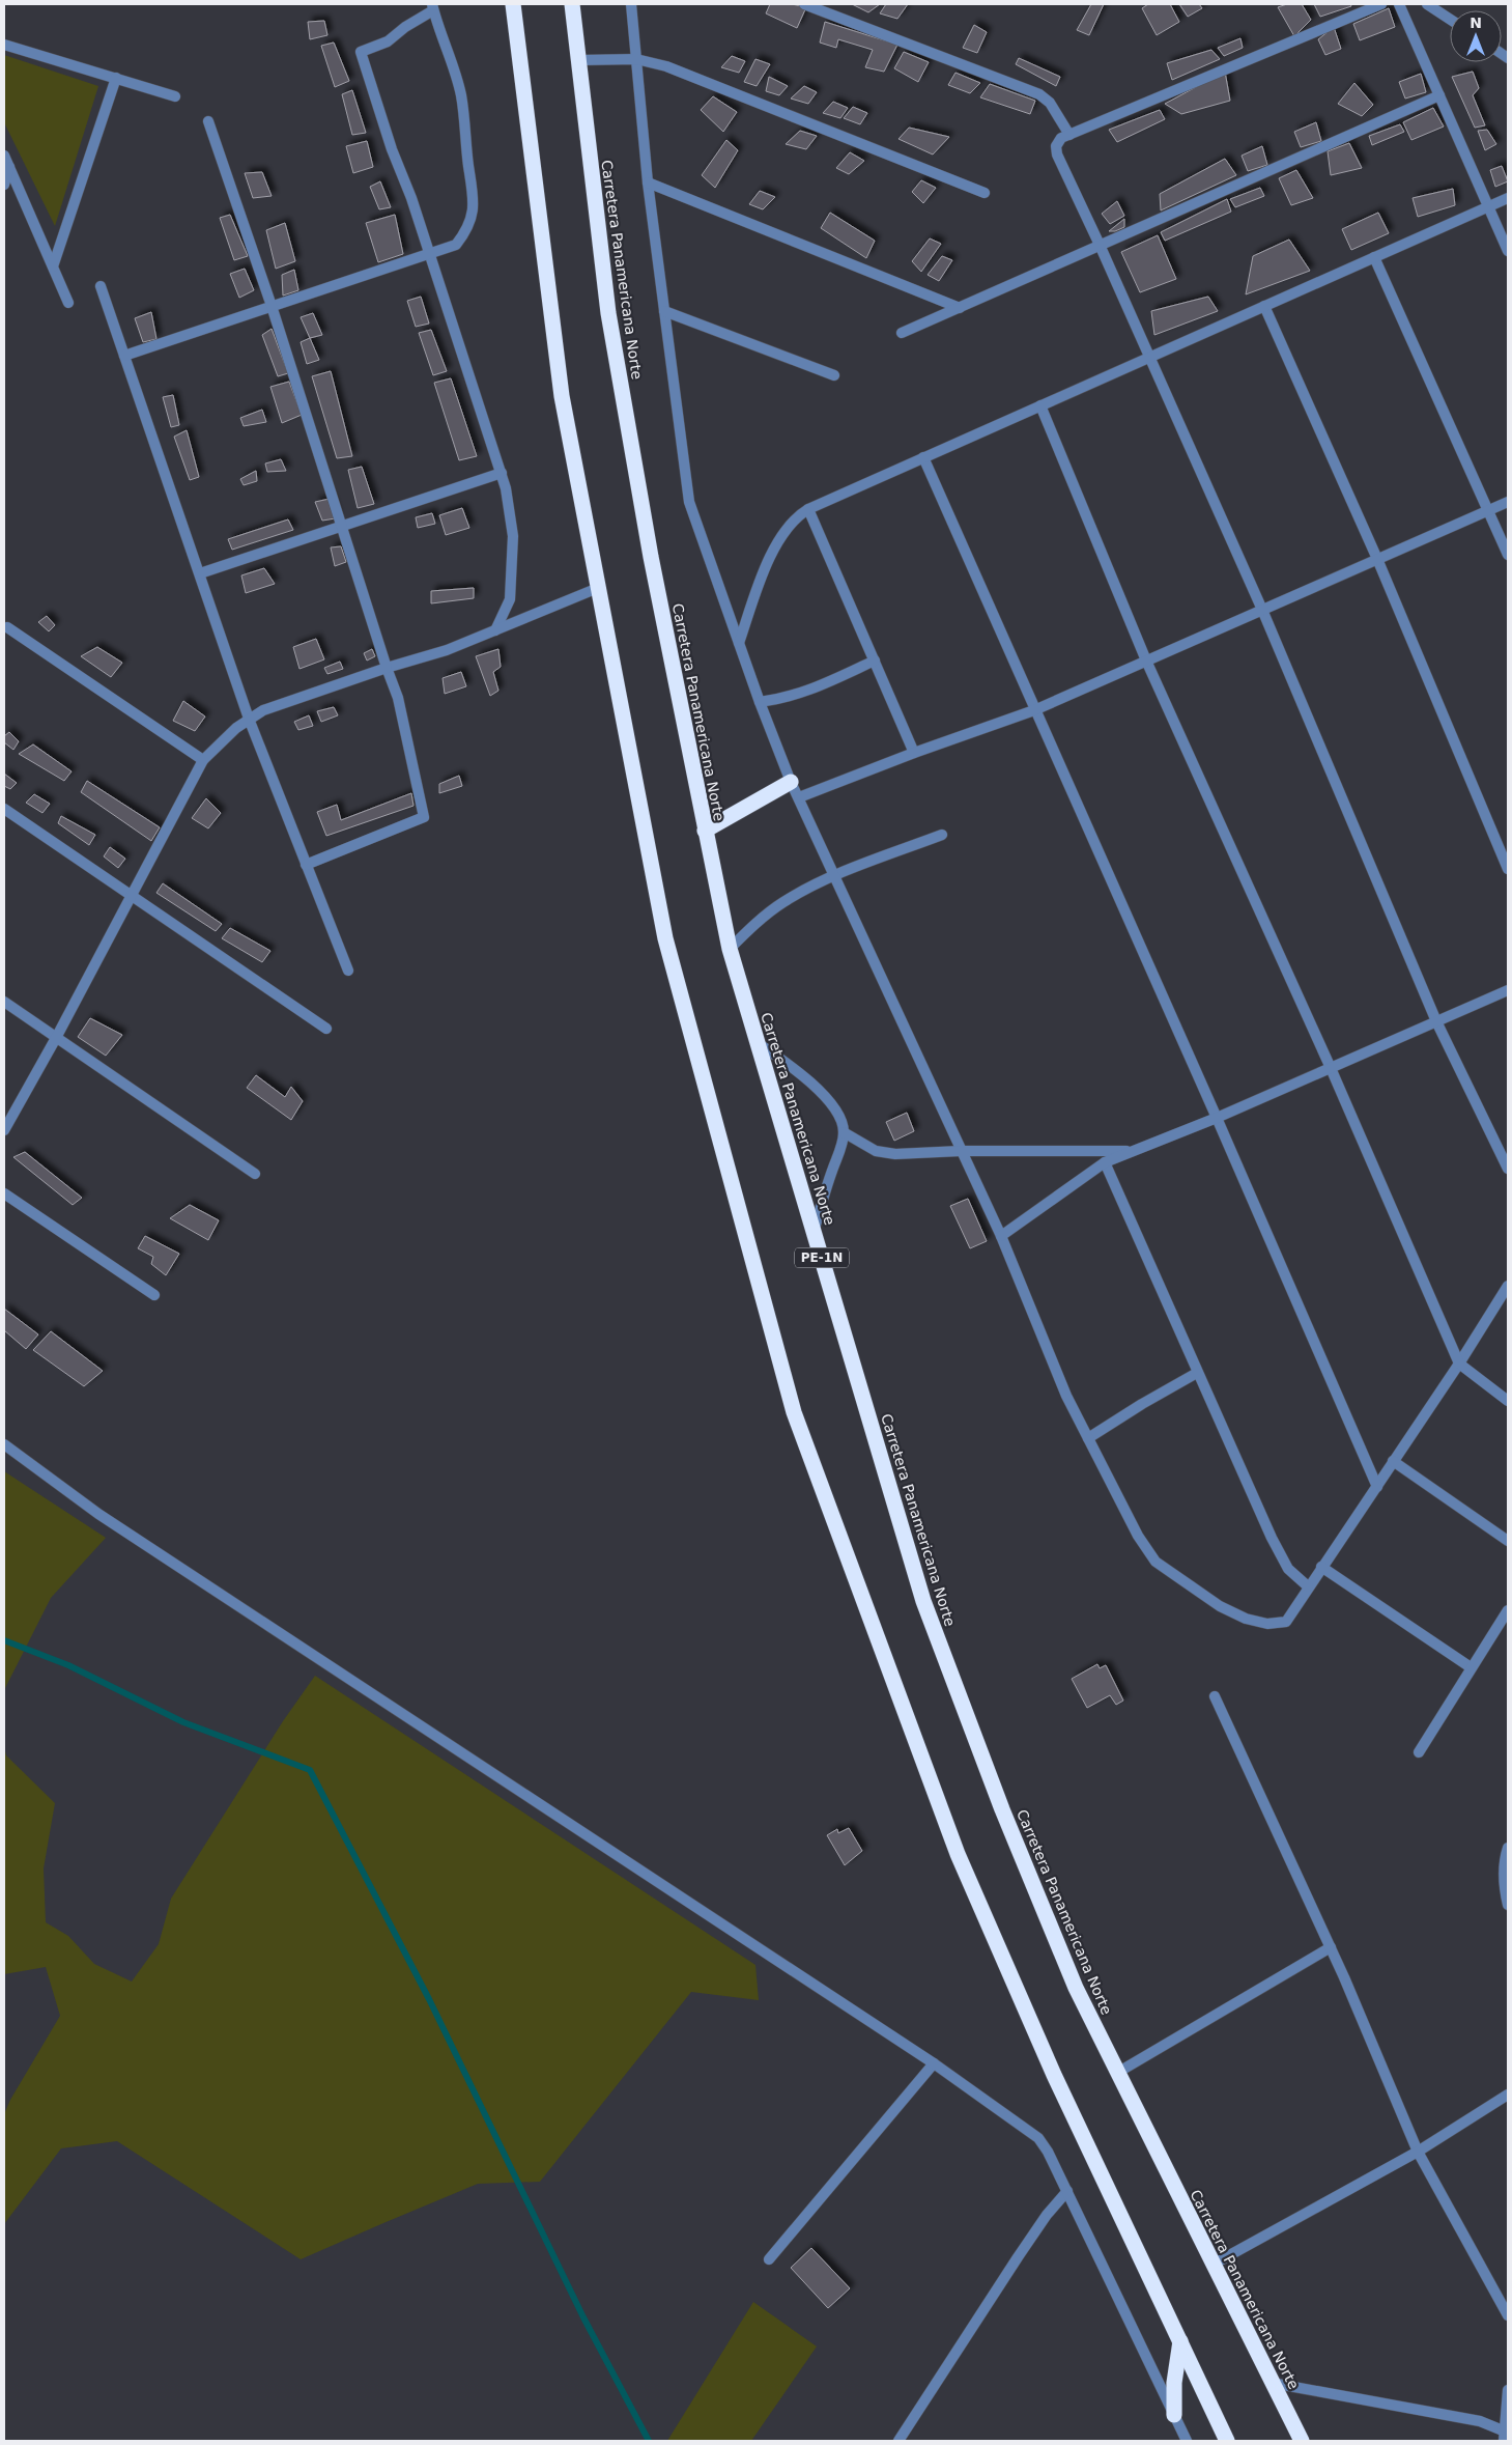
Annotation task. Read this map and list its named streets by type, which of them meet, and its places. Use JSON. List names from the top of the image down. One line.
{"streets":{"highway":["Carretera Panamericana Norte","PE-1N"]},"north":"top"}
